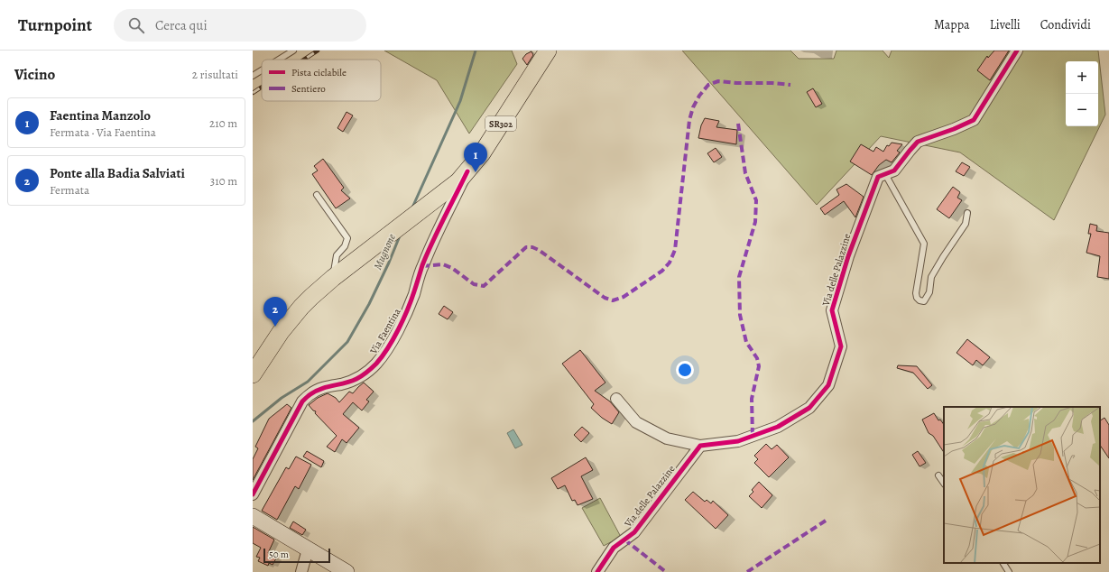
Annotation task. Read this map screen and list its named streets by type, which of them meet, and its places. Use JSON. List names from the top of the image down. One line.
{"streets":{"main road":["SR302","Via Faentina"],"street":["Via delle Palazzine"]},"crossings":[["SR302","Via Faentina"]],"water":["Mugnone"],"legend":["Pista ciclabile","Sentiero"],"scale_bar":"50 m","page":{"header":"Turnpoint","search":"Cerca qui","nav":["Mappa","Livelli","Condividi"],"heading":["Vicino","2 risultati"],"map_buttons":["+","−"],"list":[{"mark":"1","name":"Faentina Manzolo","note":"Fermata · Via Faentina","value":"210 m"},{"mark":"2","name":"Ponte alla Badia Salviati","note":"Fermata","value":"310 m"}],"pins":["1","2"],"scale":"50 m"}}
